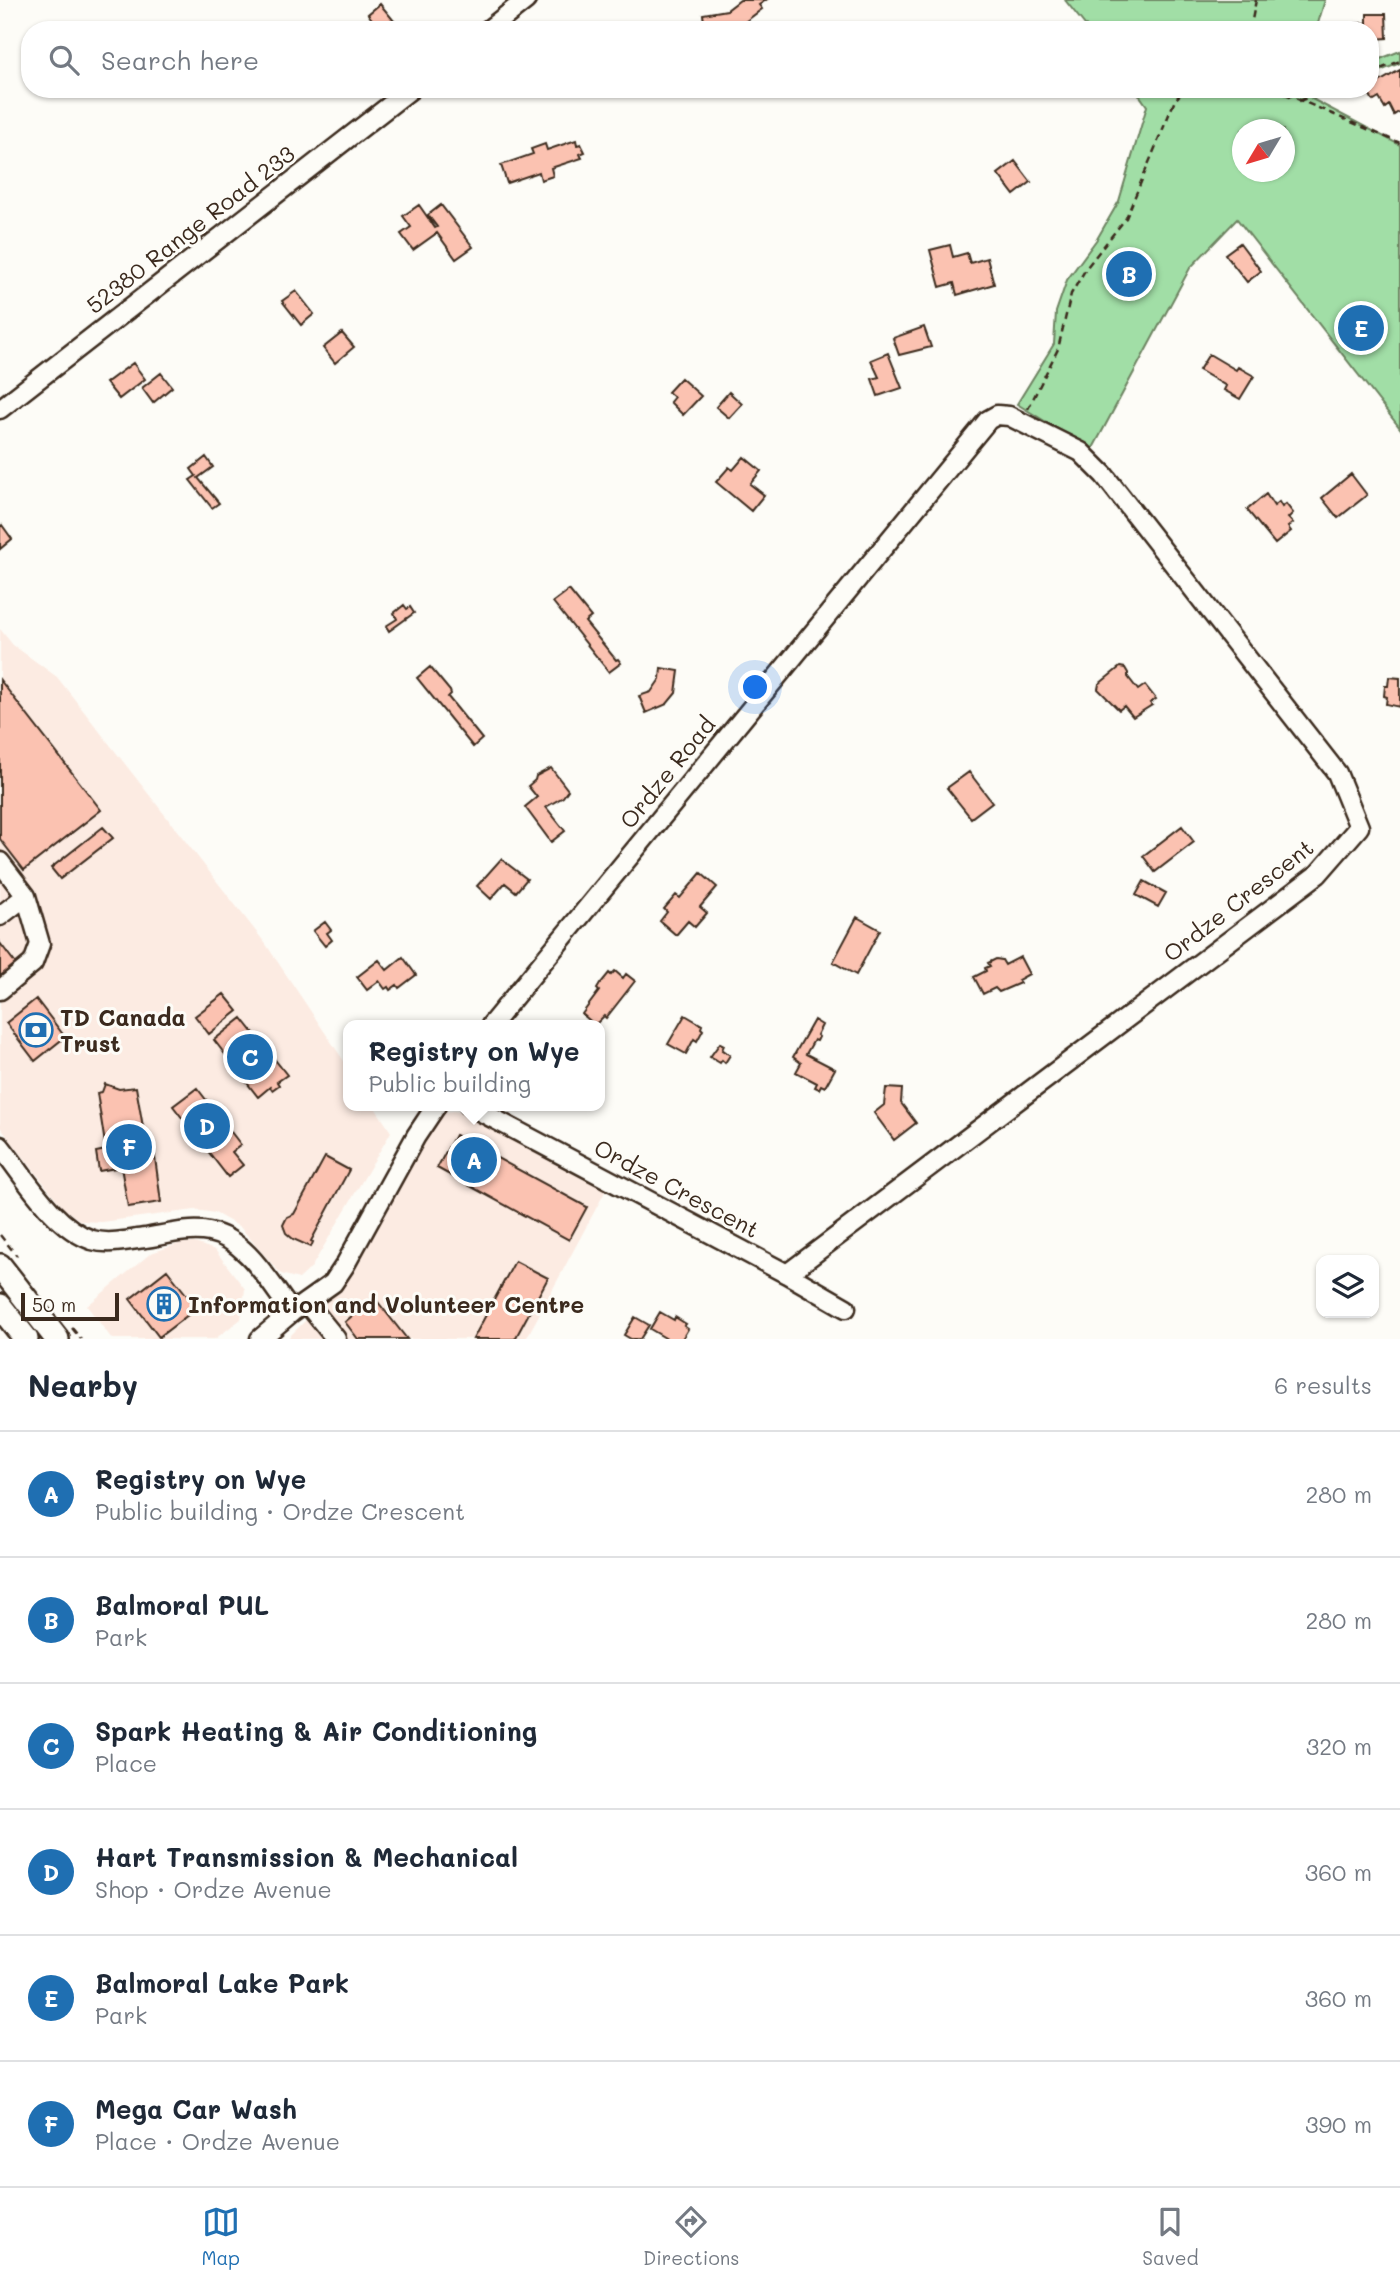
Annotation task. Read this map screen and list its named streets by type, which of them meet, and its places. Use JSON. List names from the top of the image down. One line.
{"streets":{"street":["52380 Range Road 233","Ordze Road","Ordze Crescent"]},"crossings":[["Ordze Road","Ordze Crescent"]],"places":{"bank":["TD Canada Trust"],"building":["Information and Volunteer Centre"]},"scale_bar":"50 m","north":"bottom left","page":{"search":"Search here","pins":["B","E","C","D","F","A"],"popup":["Registry on Wye","Public building"],"scale":"50 m","heading":["Nearby","6 results"],"list":[{"mark":"A","name":"Registry on Wye","note":"Public building · Ordze Crescent","value":"280 m"},{"mark":"B","name":"Balmoral PUL","note":"Park","value":"280 m"},{"mark":"C","name":"Spark Heating & Air Conditioning","note":"Place","value":"320 m"},{"mark":"D","name":"Hart Transmission & Mechanical","note":"Shop · Ordze Avenue","value":"360 m"},{"mark":"E","name":"Balmoral Lake Park","note":"Park","value":"360 m"},{"mark":"F","name":"Mega Car Wash","note":"Place · Ordze Avenue","value":"390 m"}],"nav":["Map","Directions","Saved"]}}
